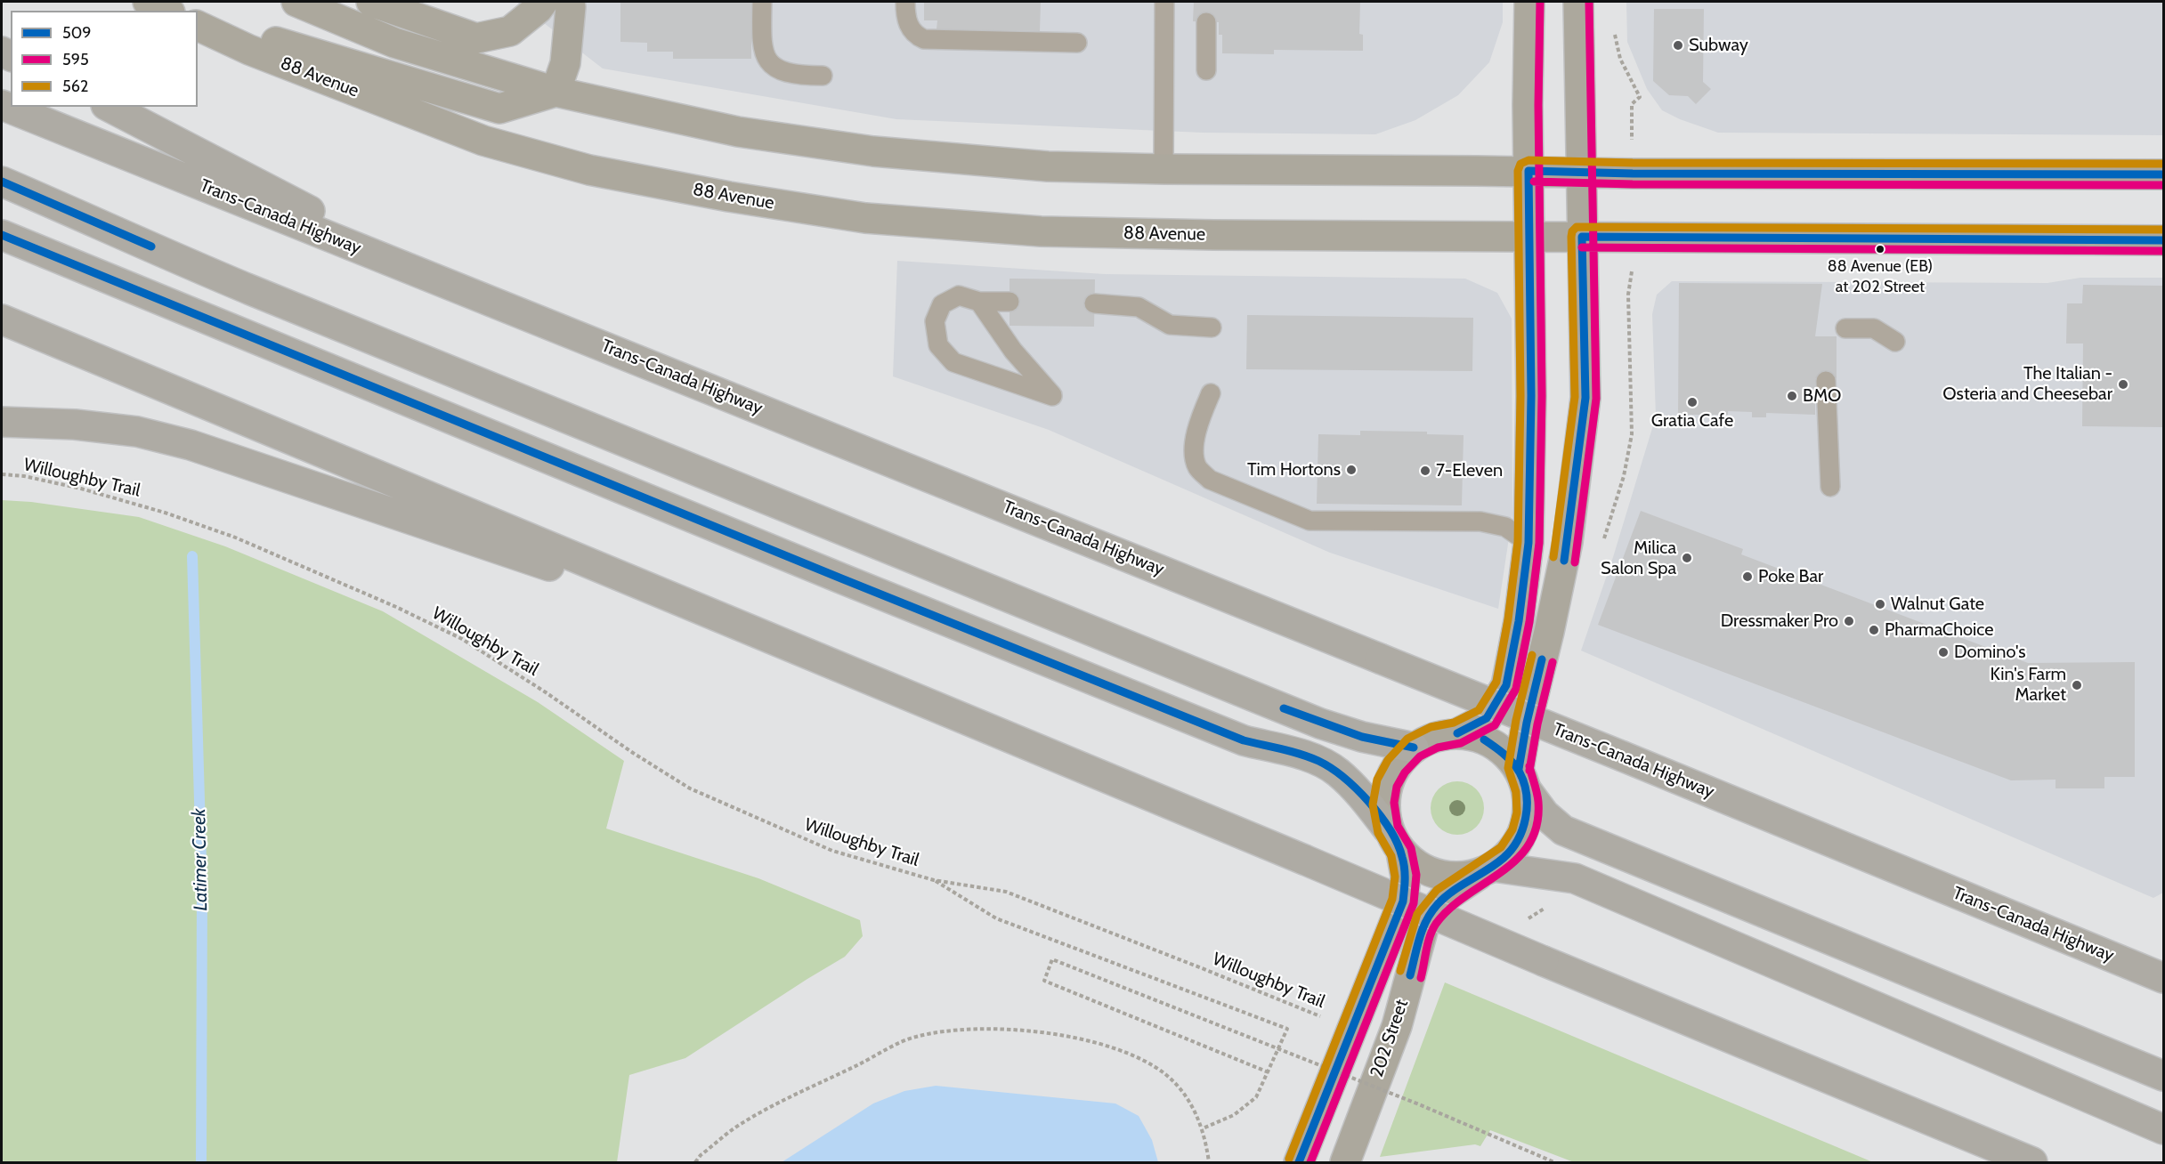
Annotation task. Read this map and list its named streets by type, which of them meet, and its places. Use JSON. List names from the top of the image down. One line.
{"streets":{"highway":["Trans-Canada Highway"],"main road":["88 Avenue","202 Street"],"path":["Willoughby Trail"]},"water":["Latimer Creek"],"places":["Subway","88 Avenue (EB) at 202 Street","The Italian - Osteria and Cheesebar","BMO","Gratia Cafe","Tim Hortons","7-Eleven","Milica Salon Spa","Poke Bar","Walnut Gate","Dressmaker Pro","PharmaChoice","Domino's","Kin's Farm Market"],"lines":["transit line 595","transit line 562","transit line 509"],"legend":["509","595","562"]}
